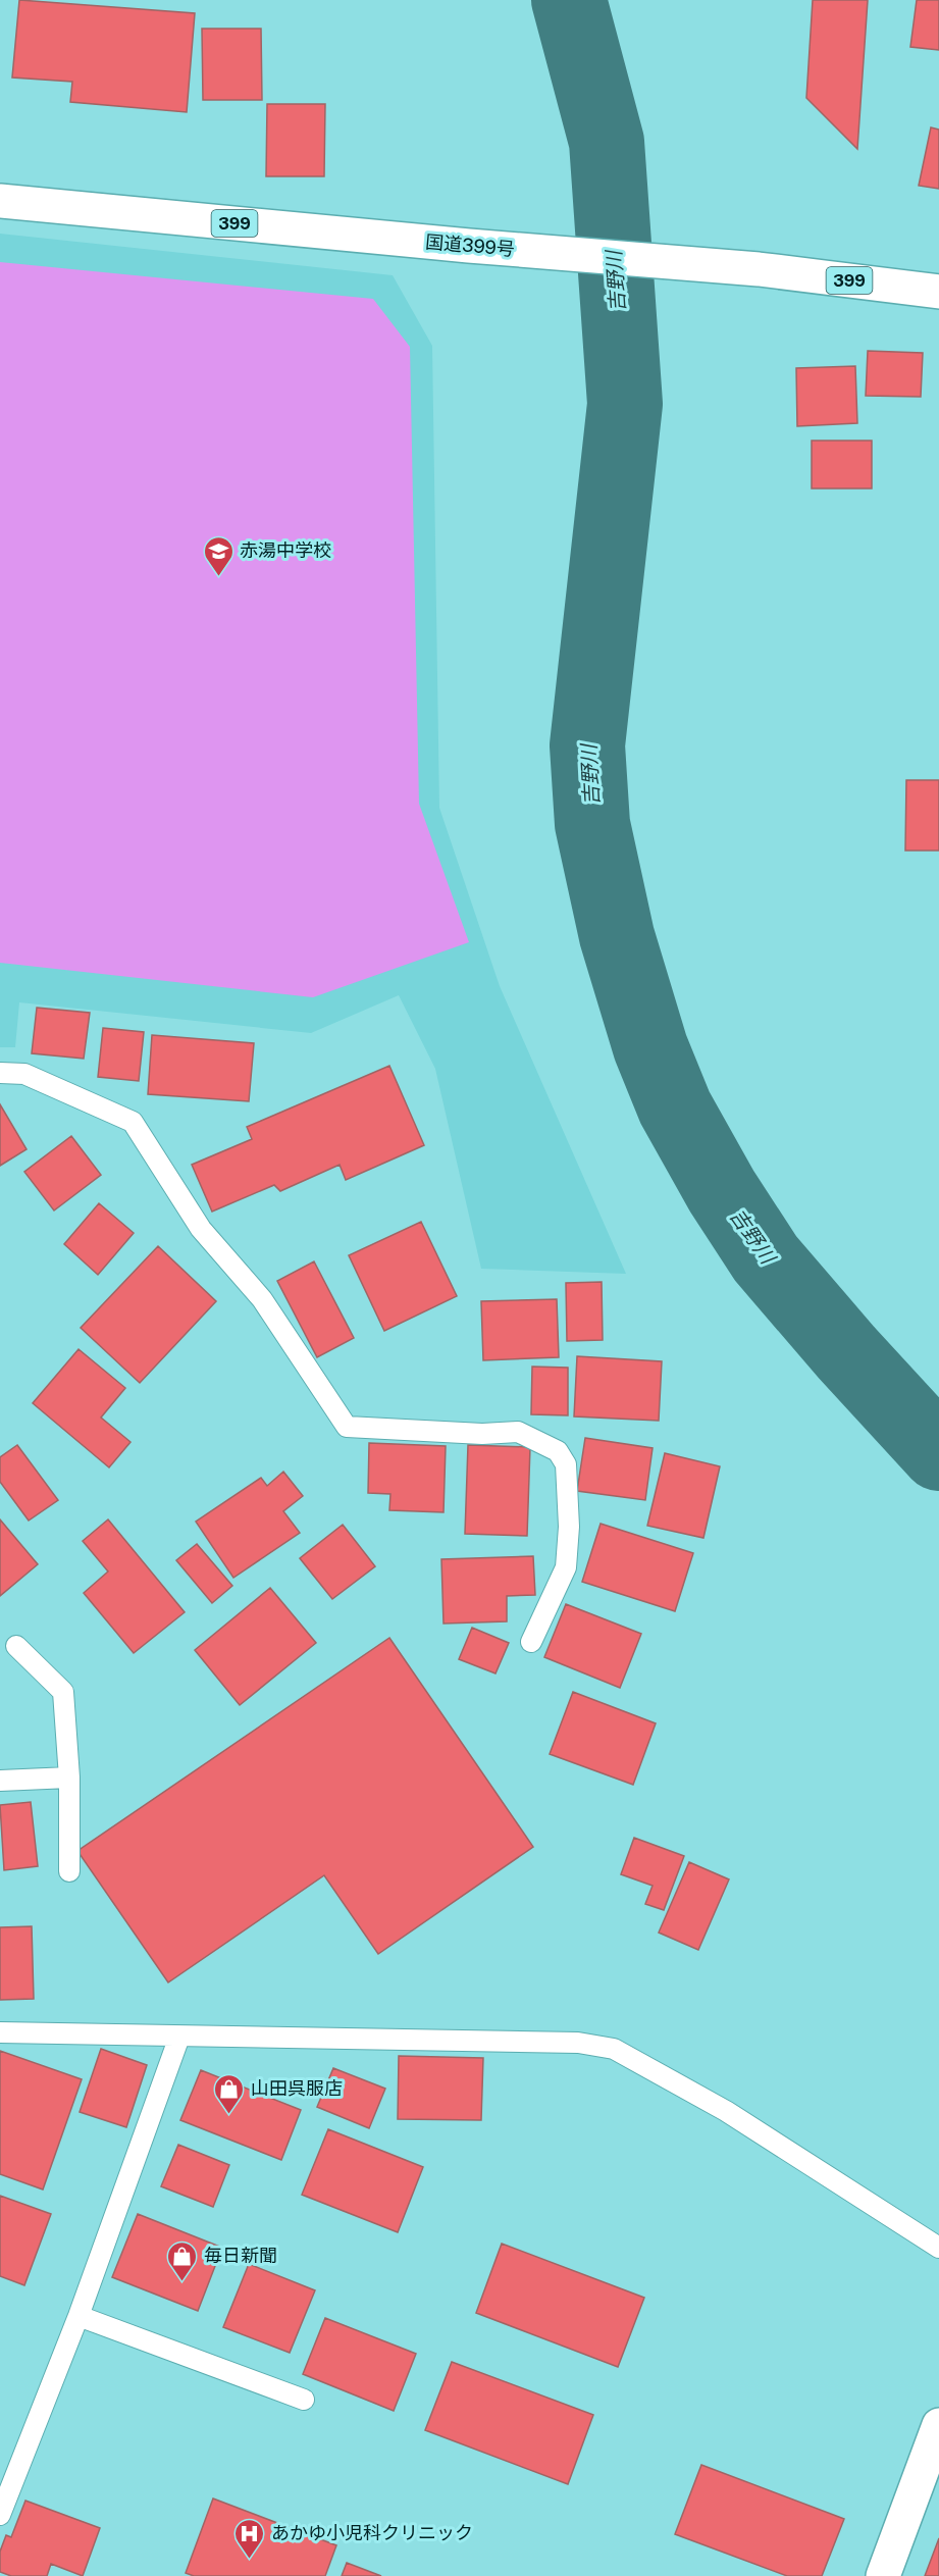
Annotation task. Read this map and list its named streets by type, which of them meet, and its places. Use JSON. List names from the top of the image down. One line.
{"streets":{"main road":["399","国道399号"]},"water":["吉野川"],"places":{"school or university":["赤湯中学校"],"shop":["山田呉服店","毎日新聞"],"hospital":["あかゆ小児科クリニック"]}}
